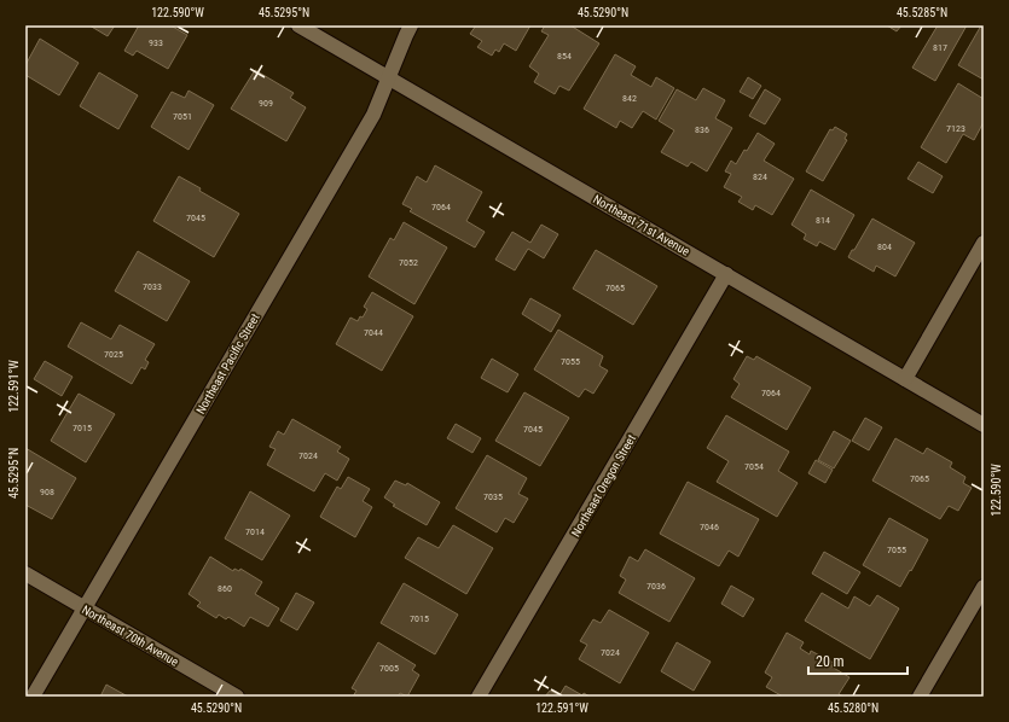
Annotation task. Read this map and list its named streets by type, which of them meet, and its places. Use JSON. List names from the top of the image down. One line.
{"streets":{"street":["Northeast 71st Avenue","Northeast Pacific Street","Northeast Oregon Street","Northeast 70th Avenue"]},"crossings":[["Northeast 71st Avenue","Northeast Pacific Street"],["Northeast 71st Avenue","Northeast Oregon Street"],["Northeast Pacific Street","Northeast 70th Avenue"]],"house_numbers":["933","817","854","842","909","7051","7123","836","824","7064","7045","814","804","7052","7033","7065","7044","7025","7055","7064","7015","7045","7024","7054","7065","908","7035","7046","7014","7055","7036","860","7015","7024","7005"],"scale_bar":"20 m","coordinates":["122.590°W","45.5295°N","45.5290°N","45.5285°N","122.591°W","45.5280°N"]}
